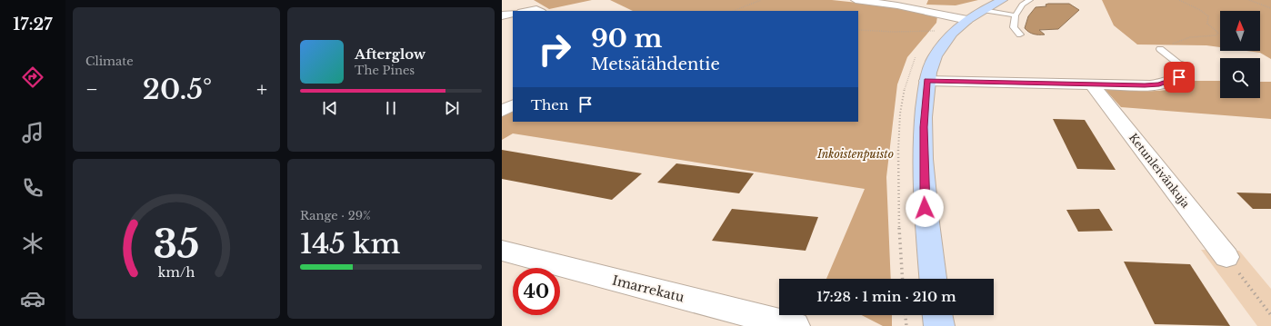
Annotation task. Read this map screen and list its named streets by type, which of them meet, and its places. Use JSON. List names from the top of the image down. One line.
{"streets":{"street":["Ketunleivänkuja","Imarrekatu"]},"parks":["Inkoistenpuisto"],"north":"top","page":{"tabs":"17:27","tile":["Climate",["Range · 29%","145 km"]],"turn":["90 m","Metsätähdentie"],"song":["Afterglow","The Pines"],"heat":["−","20.5°","+"],"then":"Then","limit":"40","trip":"17:28 · 1 min · 210 m","gauge":["35","km/h"]}}
